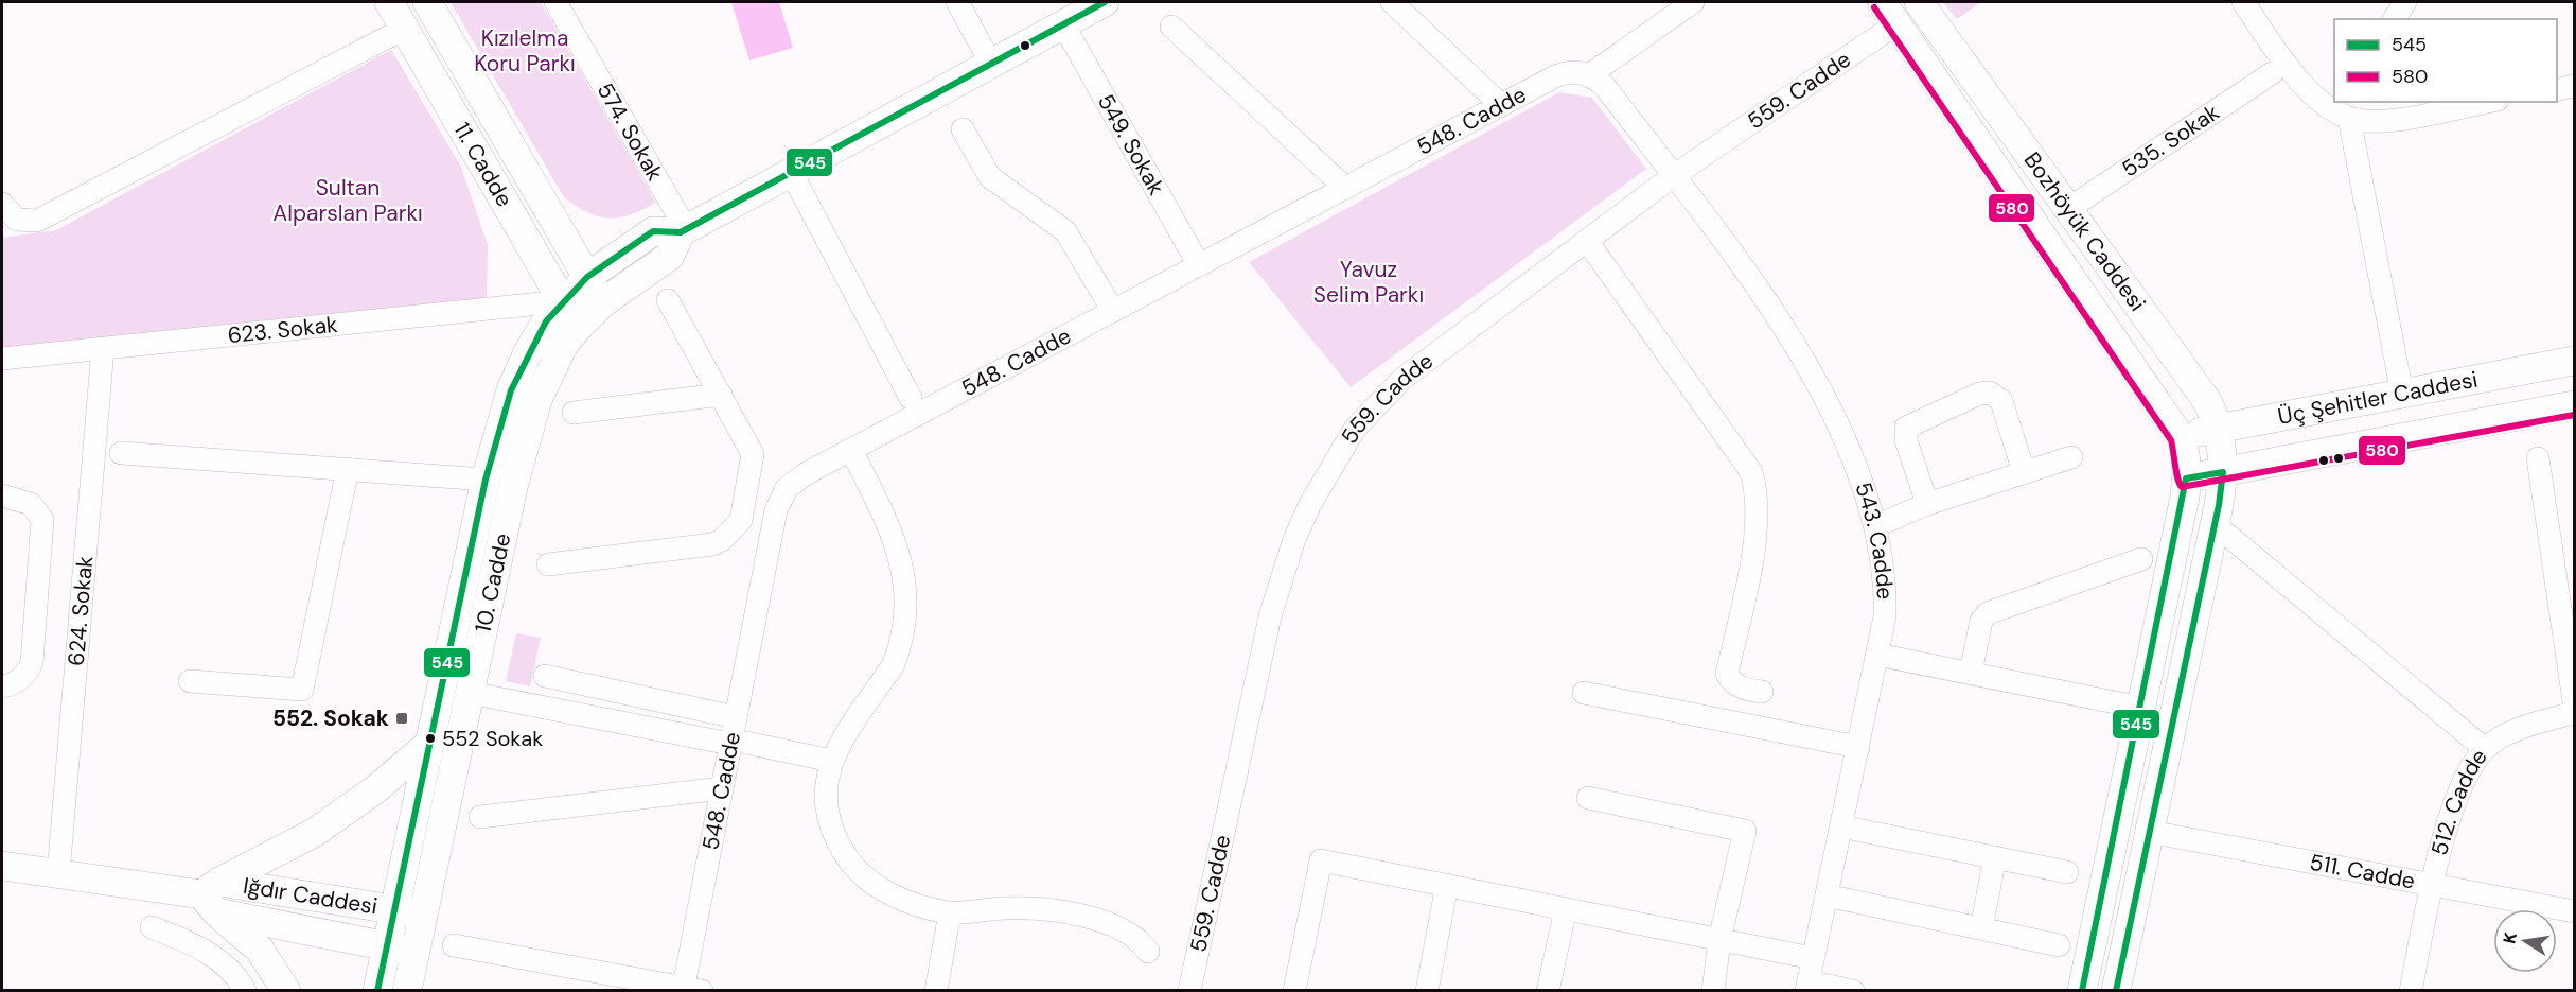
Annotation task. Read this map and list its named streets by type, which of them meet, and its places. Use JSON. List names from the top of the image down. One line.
{"streets":{"main road":["11. Cadde","Bozhöyük Caddesi","Üç Şehitler Caddesi","10. Cadde","Iğdır Caddesi"],"street":["559. Cadde","548. Cadde","574. Sokak","535. Sokak","549. Sokak","623. Sokak","543. Cadde","624. Sokak","512. Cadde","511. Cadde"]},"crossings":[["559. Cadde","Bozhöyük Caddesi"],["559. Cadde","543. Cadde"],["548. Cadde","549. Sokak"],["574. Sokak","10. Cadde"],["535. Sokak","Bozhöyük Caddesi"],["549. Sokak","10. Cadde"],["11. Cadde","623. Sokak"],["11. Cadde","10. Cadde"],["Bozhöyük Caddesi","Üç Şehitler Caddesi"],["Bozhöyük Caddesi","511. Cadde"],["623. Sokak","10. Cadde"],["623. Sokak","624. Sokak"],["10. Cadde","Iğdır Caddesi"],["624. Sokak","Iğdır Caddesi"],["512. Cadde","511. Cadde"]],"parks":["Kızılelma Koru Parkı","Sultan Alparslan Parkı","Yavuz Selim Parkı"],"places":{"transit":["552. Sokak"],"other":["552 Sokak"]},"lines":["transit line 545","transit line 580"],"legend":["545","580"],"north":"left"}
